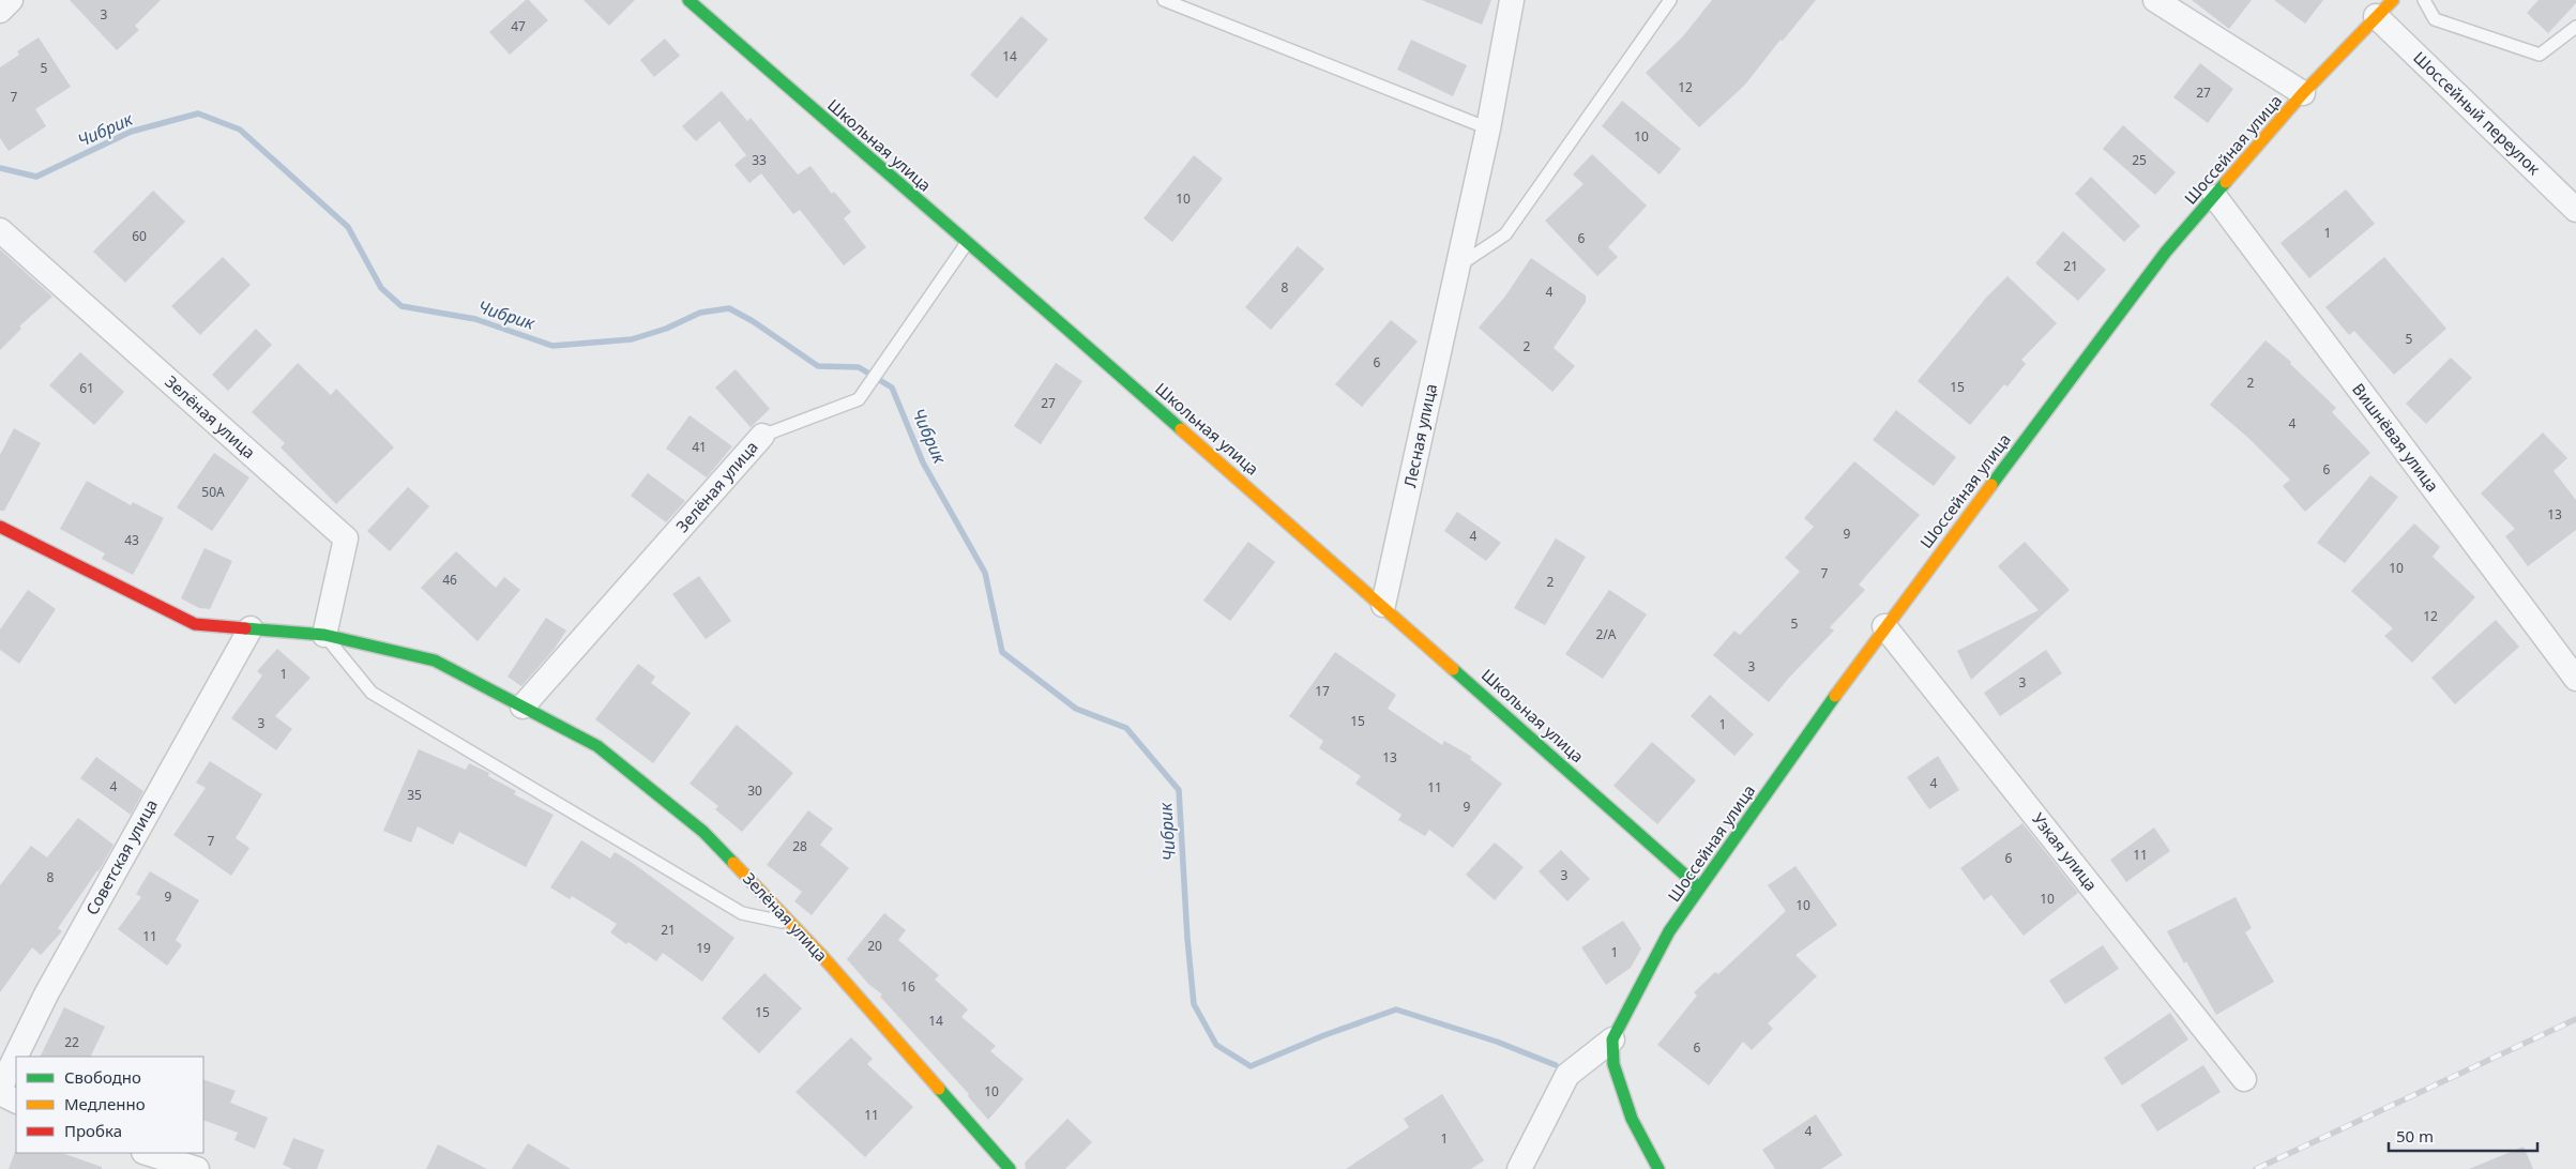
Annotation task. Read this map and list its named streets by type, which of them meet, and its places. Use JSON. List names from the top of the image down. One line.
{"streets":{"street":["Шоссейный переулок","Школьная улица","Шоссейная улица","Зелёная улица","Лесная улица","Вишнёвая улица","Узкая улица","Советская улица"]},"crossings":[["Шоссейный переулок","Шоссейная улица"],["Школьная улица","Шоссейная улица"],["Школьная улица","Лесная улица"],["Шоссейная улица","Вишнёвая улица"],["Шоссейная улица","Узкая улица"],["Зелёная улица","Советская улица"]],"water":["Чибрик"],"house_numbers":["3","47","14","5","12","27","7","10","33","25","10","1","60","6","21","8","4","5","2","6","2","15","61","27","4","41","6","50А","13","9","4","43","10","7","46","2","12","5","2/А","3","1","3","17","15","3","1","13","4","4","11","30","35","9","7","28","11","6","3","8","9","10","10","21","11","20","19","1","16","15","14","22","6","10","11","4","1"],"legend":["Свободно","Медленно","Пробка"],"scale_bar":"50 m"}
